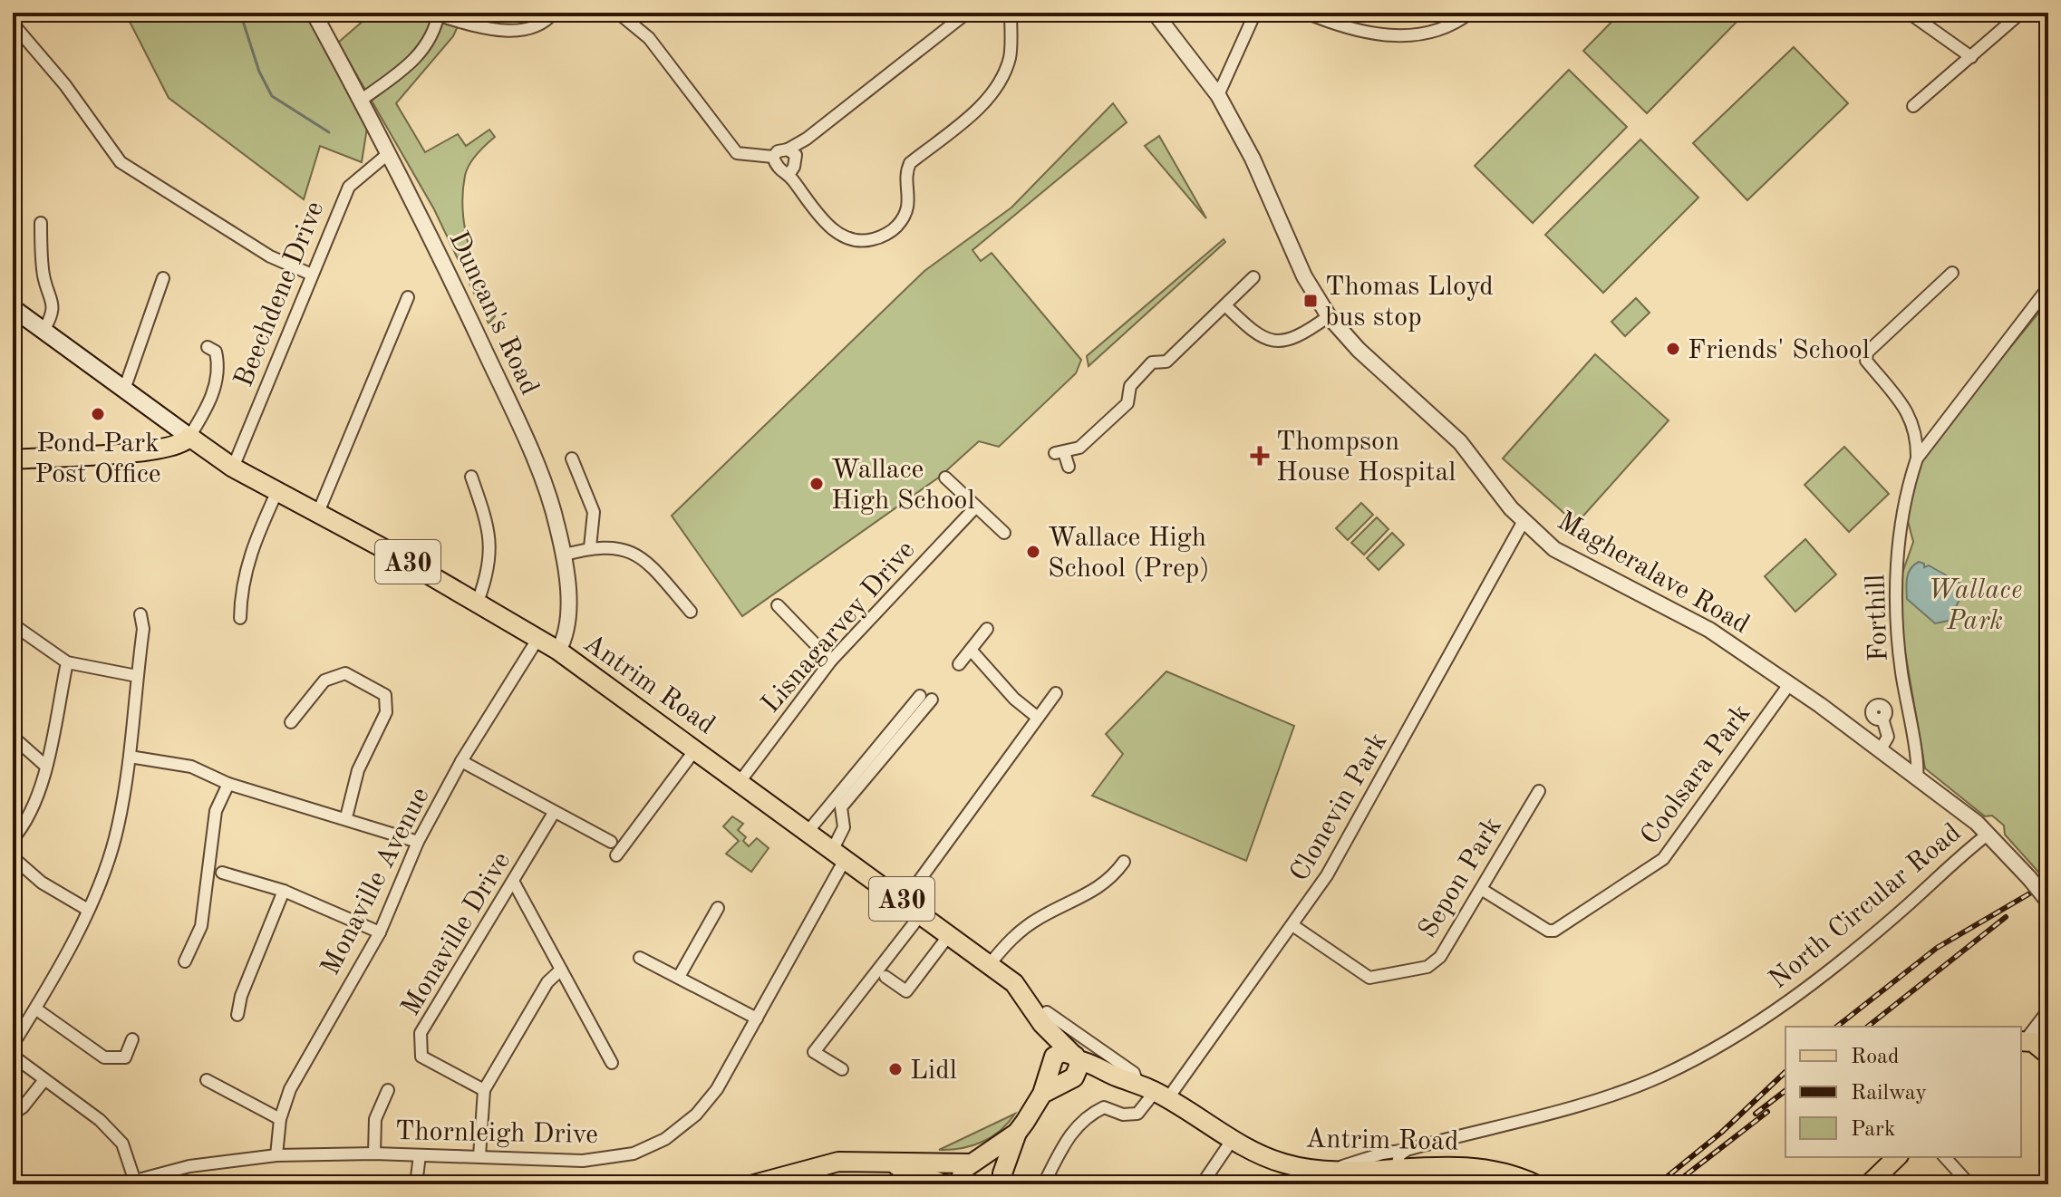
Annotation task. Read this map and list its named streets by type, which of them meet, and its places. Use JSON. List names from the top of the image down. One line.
{"streets":{"main road":["A30","Antrim Road"],"street":["Beechdene Drive","Duncan's Road","Magheralave Road","Forthill","Lisnagarvey Drive","Coolsara Park","Clonevin Park","Sepon Park","Monaville Avenue","North Circular Road","Monaville Drive","Thornleigh Drive"]},"crossings":[["Beechdene Drive","Duncan's Road"],["Beechdene Drive","Antrim Road"],["Duncan's Road","Antrim Road"],["A30","Antrim Road"],["Magheralave Road","Forthill"],["Magheralave Road","Coolsara Park"],["Magheralave Road","Clonevin Park"],["Magheralave Road","North Circular Road"],["Lisnagarvey Drive","Antrim Road"],["Antrim Road","Clonevin Park"],["Antrim Road","Monaville Avenue"],["Antrim Road","North Circular Road"],["Antrim Road","Thornleigh Drive"],["Coolsara Park","Sepon Park"],["Clonevin Park","Sepon Park"],["Monaville Avenue","Thornleigh Drive"]],"parks":["Wallace Park"],"places":{"transit":["Thomas Lloyd bus stop"],"other":["Friends' School","Pond Park Post Office","Wallace High School","Wallace High School (Prep)","Lidl"],"health":["Thompson House Hospital"]},"legend":["Road","Railway","Park"]}
